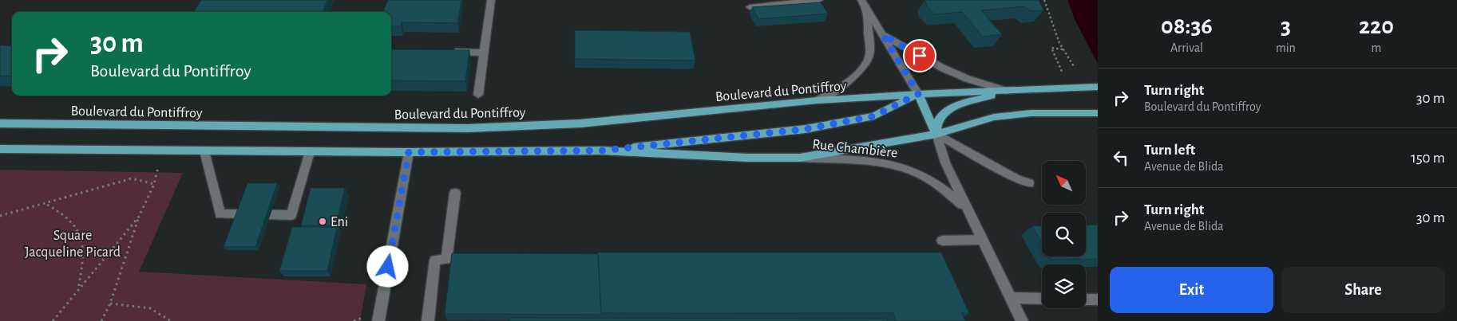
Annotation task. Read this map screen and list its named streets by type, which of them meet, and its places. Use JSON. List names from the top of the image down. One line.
{"streets":{"main road":["Boulevard du Pontiffroy"],"street":["Rue Chambière"]},"crossings":[["Boulevard du Pontiffroy","Rue Chambière"]],"parks":["Square Jacqueline Picard"],"places":["Eni"],"north":"top left","page":{"eta":["08:36","Arrival","3","min","220","m"],"turn":["30 m","Boulevard du Pontiffroy"],"list":[{"name":"Turn right","note":"Boulevard du Pontiffroy","value":"30 m"},{"name":"Turn left","note":"Avenue de Blida","value":"150 m"},{"name":"Turn right","note":"Avenue de Blida","value":"30 m"}],"buttons":["Exit","Share"]}}
